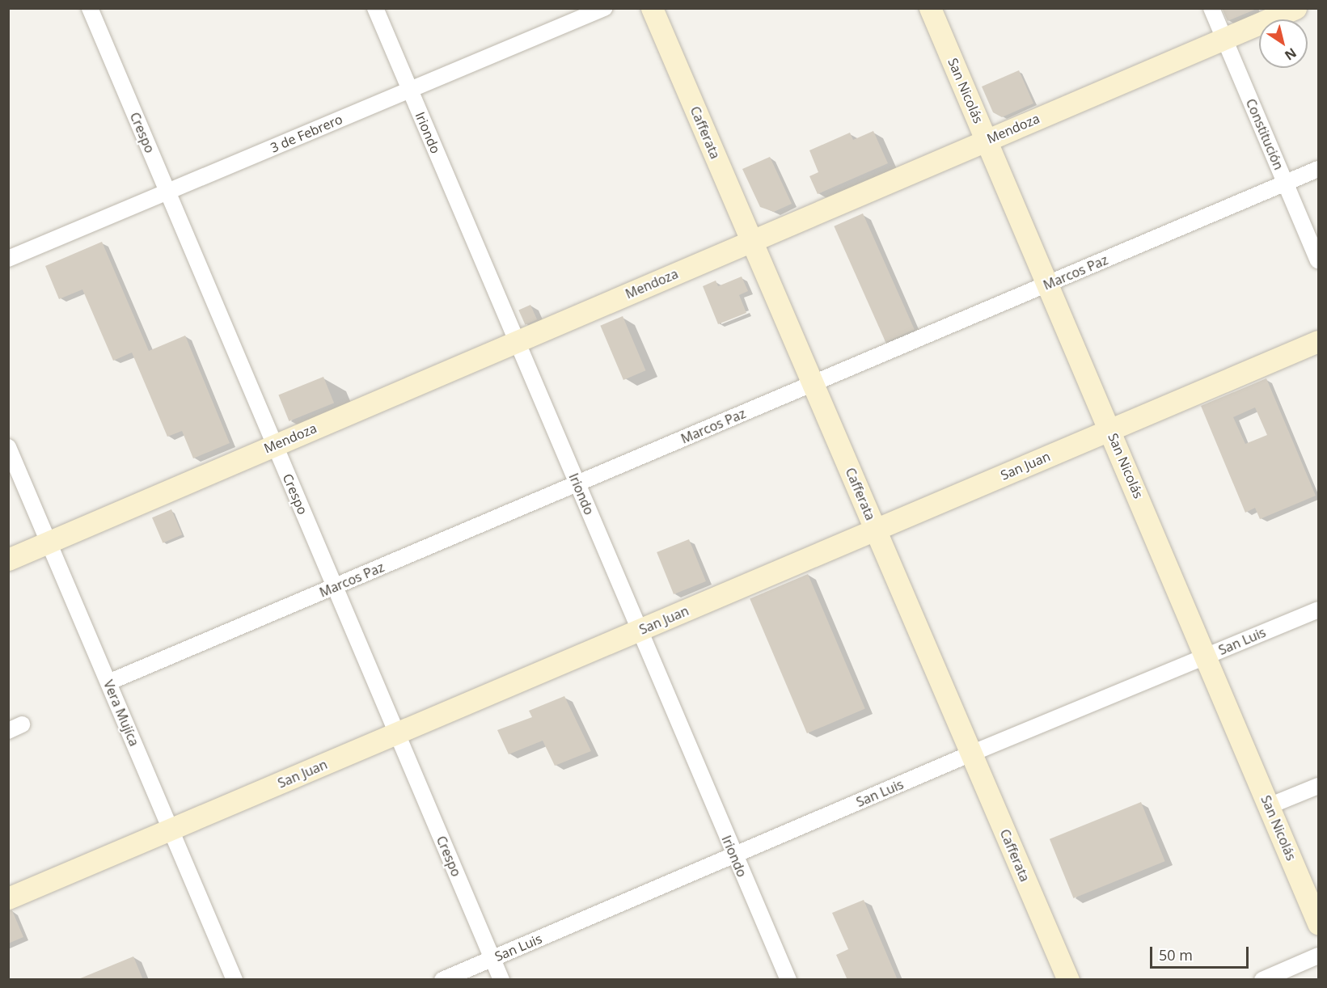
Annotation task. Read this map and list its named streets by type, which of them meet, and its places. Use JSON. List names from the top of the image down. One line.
{"streets":{"main road":["San Nicolás","Mendoza","Cafferata","San Juan"],"street":["Crespo","Iriondo","3 de Febrero","Constitución","Marcos Paz","San Luis","Vera Mujíca"]},"crossings":[["San Nicolás","Mendoza"],["San Nicolás","Marcos Paz"],["San Nicolás","San Juan"],["San Nicolás","San Luis"],["Mendoza","Crespo"],["Mendoza","Iriondo"],["Mendoza","Cafferata"],["Mendoza","Constitución"],["Mendoza","Vera Mujíca"],["Crespo","3 de Febrero"],["Crespo","Marcos Paz"],["Crespo","San Juan"],["Crespo","San Luis"],["Iriondo","3 de Febrero"],["Iriondo","Marcos Paz"],["Iriondo","San Juan"],["Iriondo","San Luis"],["Cafferata","Marcos Paz"],["Cafferata","San Juan"],["Cafferata","San Luis"],["Constitución","Marcos Paz"],["Marcos Paz","Vera Mujíca"],["San Juan","Vera Mujíca"]],"scale_bar":"50 m","north":"bottom right"}
